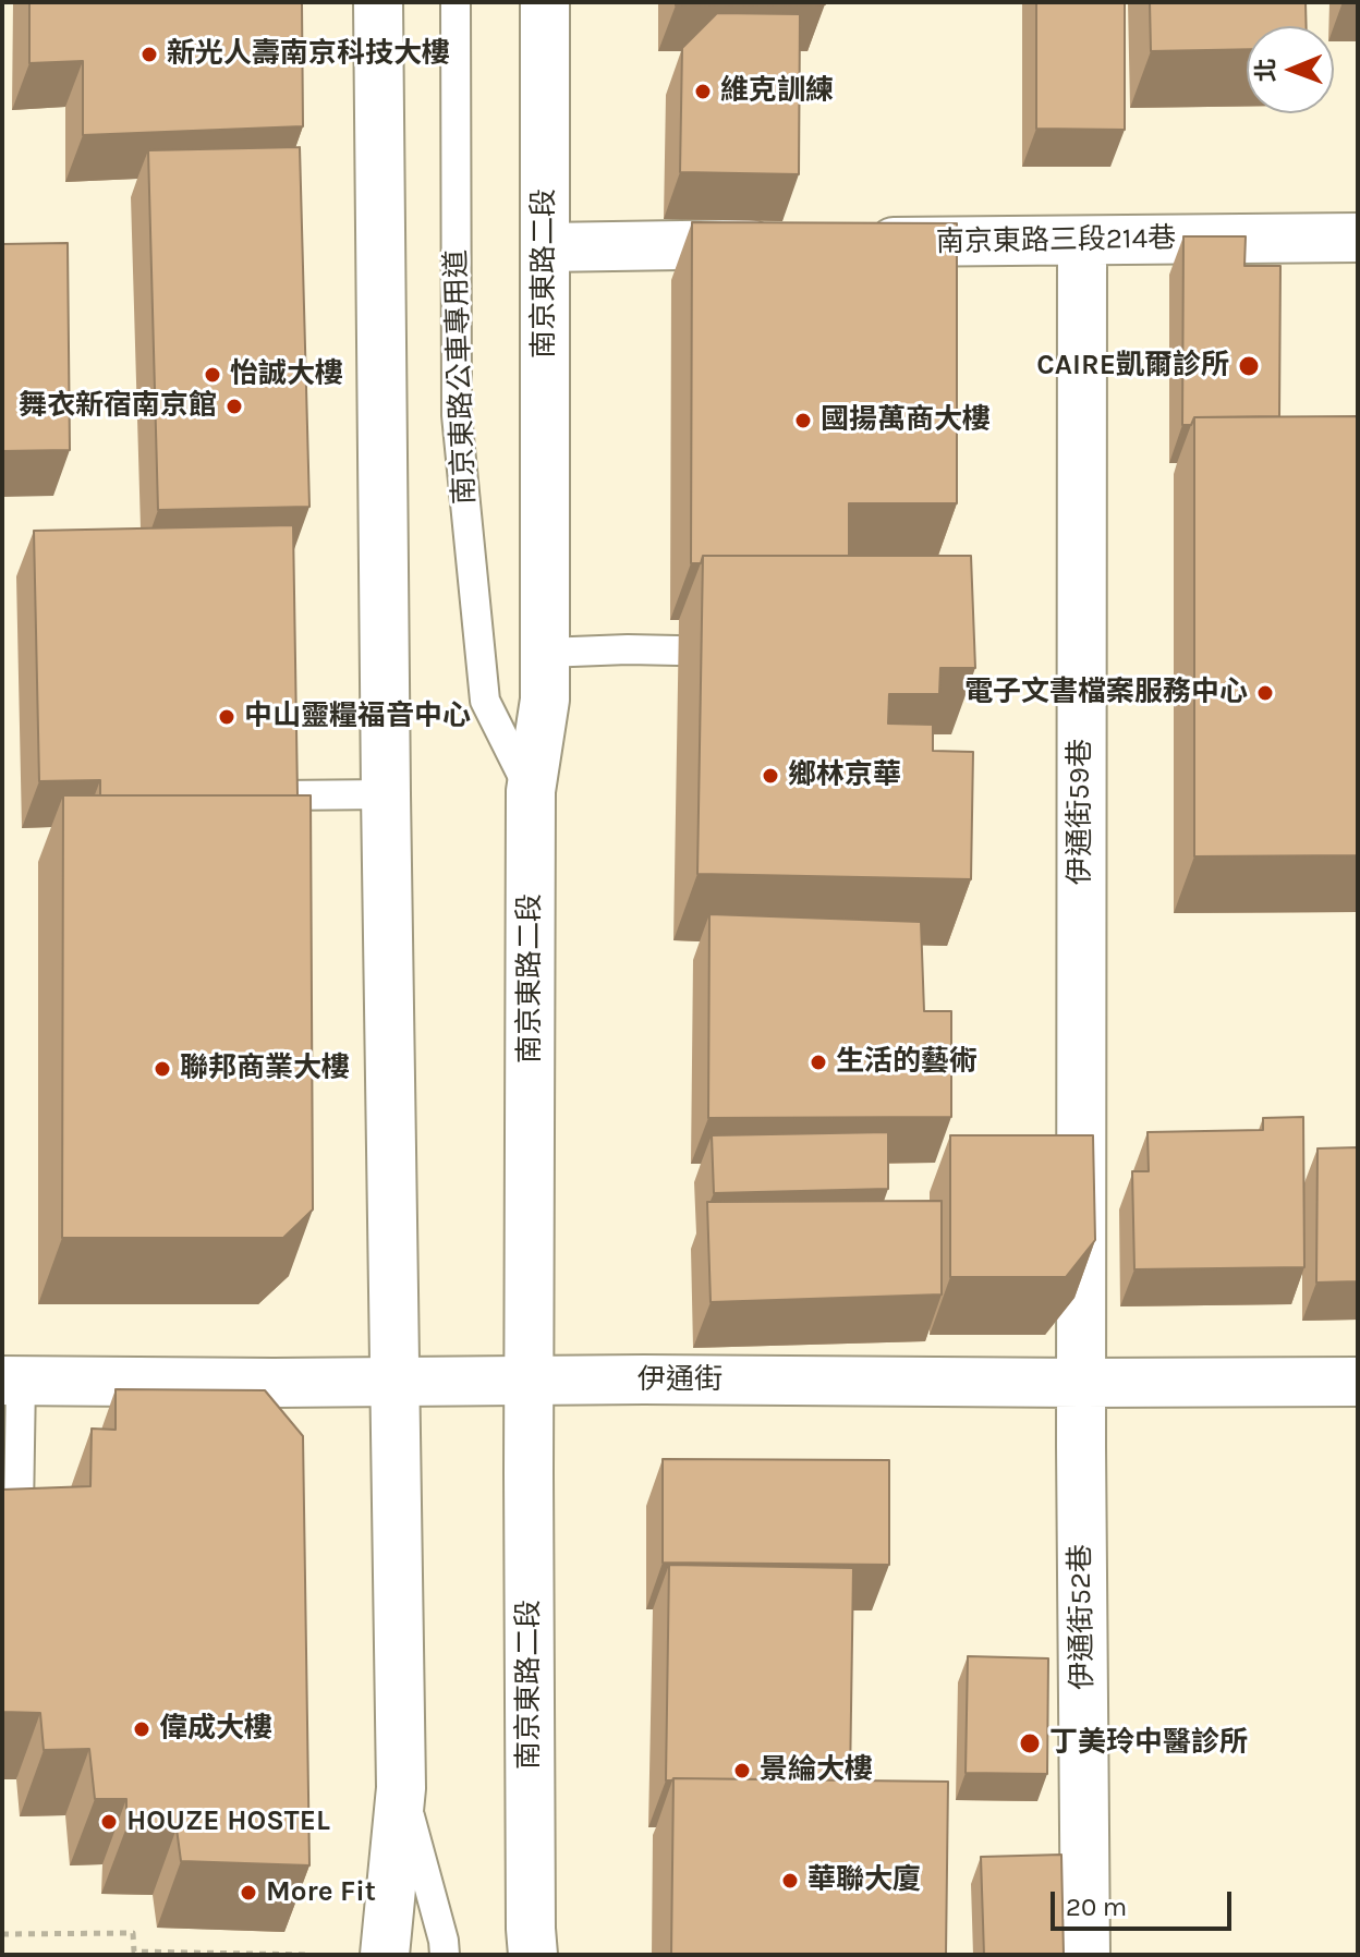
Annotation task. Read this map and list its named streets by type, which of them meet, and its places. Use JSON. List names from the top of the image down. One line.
{"streets":{"main road":["南京東路三段214巷","南京東路二段","伊通街59巷","伊通街","伊通街52巷"],"lane":["南京東路公車專用道"]},"crossings":[["南京東路三段214巷","伊通街59巷"],["南京東路二段","南京東路公車專用道"],["南京東路二段","伊通街"],["伊通街59巷","伊通街"],["伊通街59巷","伊通街52巷"],["伊通街","伊通街52巷"]],"places":["新光人壽南京科技大樓","維克訓練","CAIRE凱爾診所","怡誠大樓","舞衣新宿南京館","國揚萬商大樓","電子文書檔案服務中心","中山靈糧福音中心","鄉林京華","生活的藝術","聯邦商業大樓","偉成大樓","丁美玲中醫診所","景綸大樓","HOUZE HOSTEL","華聯大廈","More Fit"],"scale_bar":"20 m","north":"left"}
